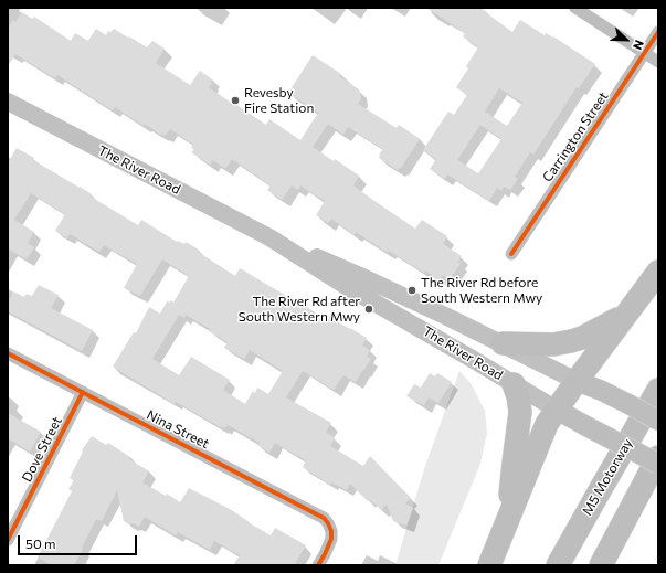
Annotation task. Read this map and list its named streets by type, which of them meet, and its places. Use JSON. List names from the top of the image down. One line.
{"streets":{"highway":["M5 Motorway"],"main road":["The River Road"],"street":["Carrington Street","Nina Street","Dove Street"]},"crossings":[["Nina Street","Dove Street"]],"places":["Revesby Fire Station","The River Rd before South Western Mwy","The River Rd after South Western Mwy"],"scale_bar":"50 m","north":"bottom right"}
